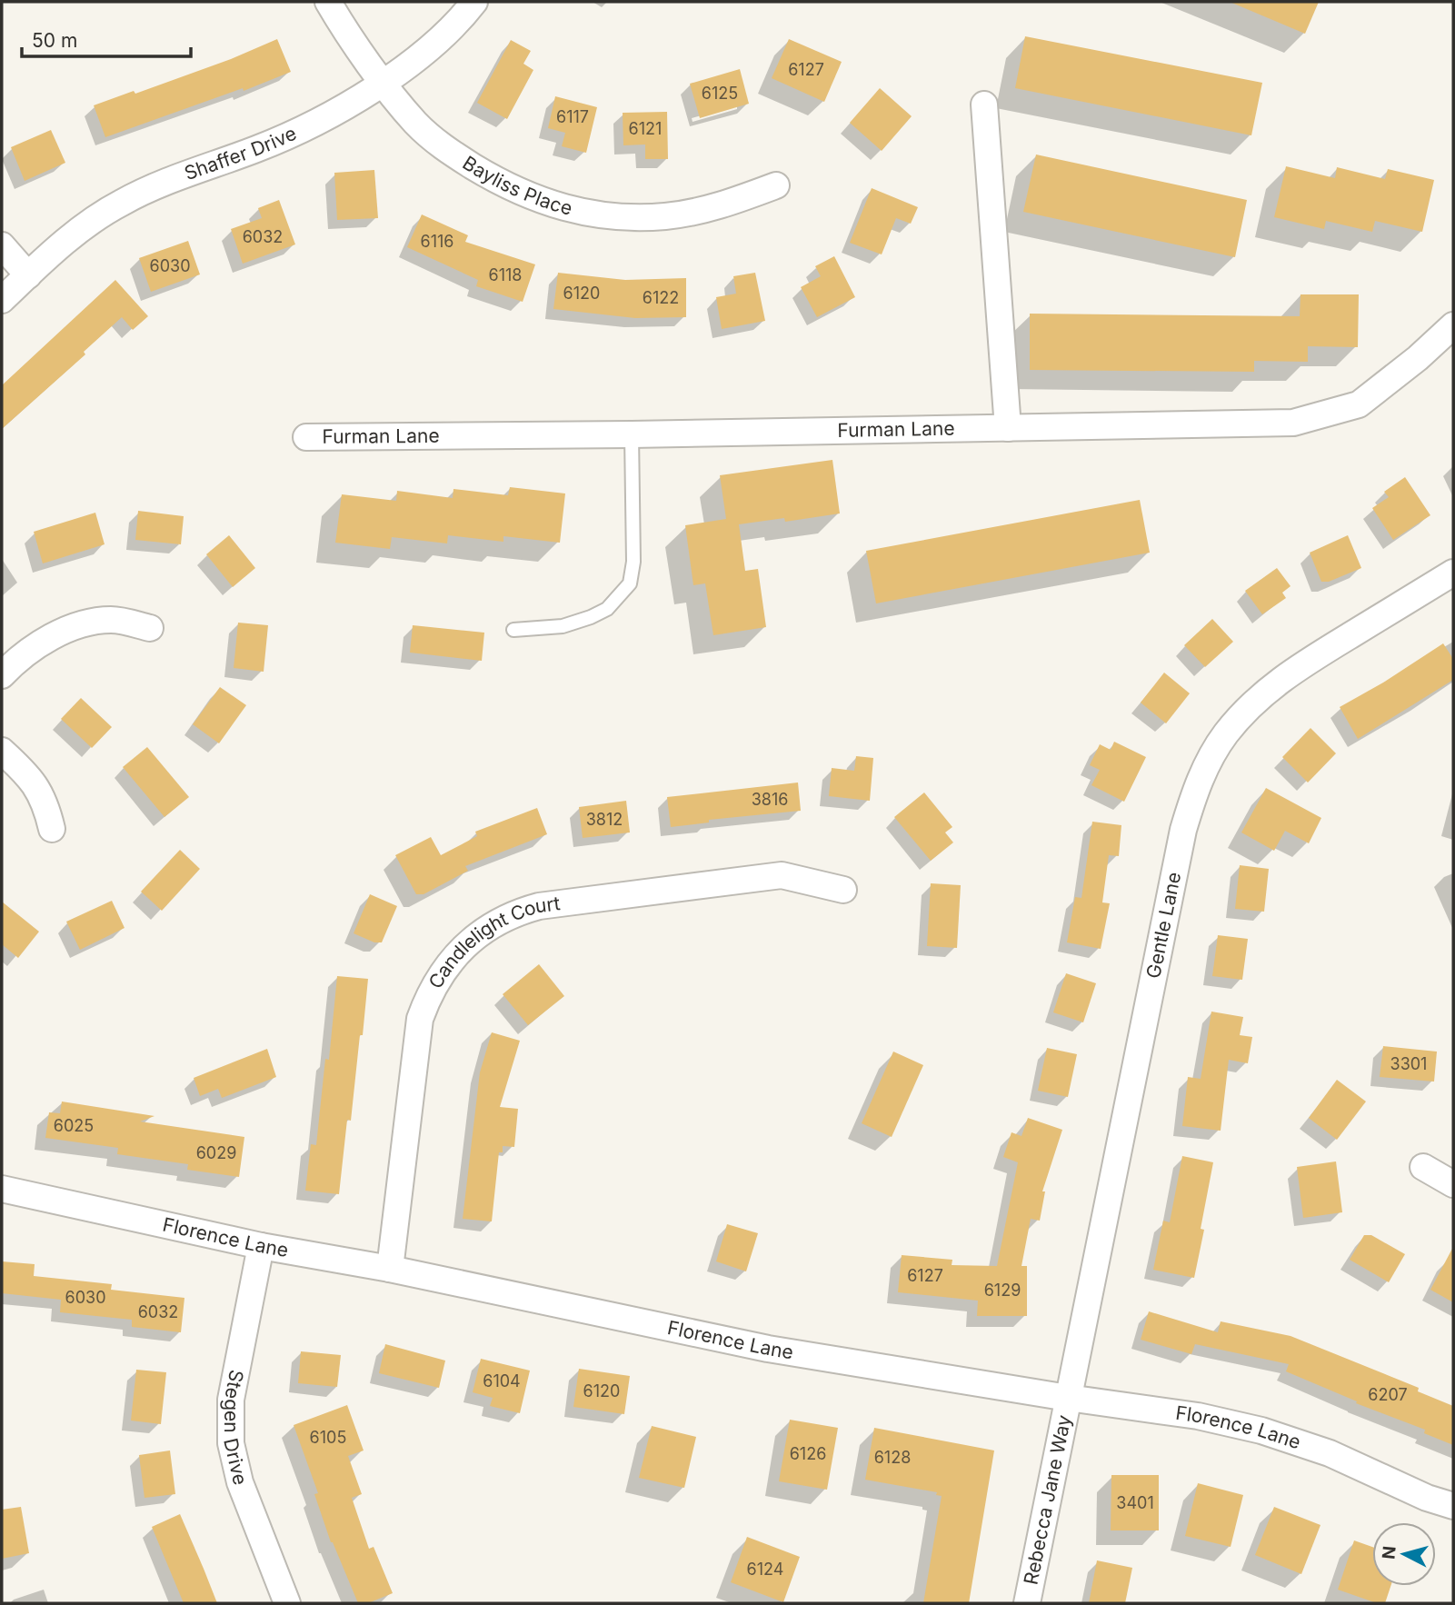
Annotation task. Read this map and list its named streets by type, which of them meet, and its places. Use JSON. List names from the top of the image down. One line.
{"streets":{"street":["Shaffer Drive","Bayliss Place","Furman Lane","Gentle Lane","Candlelight Court","Florence Lane","Stegen Drive","Rebecca Jane Way"]},"crossings":[["Shaffer Drive","Bayliss Place"],["Gentle Lane","Florence Lane"],["Gentle Lane","Rebecca Jane Way"],["Candlelight Court","Florence Lane"],["Florence Lane","Stegen Drive"],["Florence Lane","Rebecca Jane Way"]],"house_numbers":["6127","6125","6117","6121","6032","6116","6030","6118","6120","6122","3816","3812","3301","6025","6029","6127","6129","6030","6032","6104","6120","6207","6105","6126","6128","3401","6124"],"scale_bar":"50 m","north":"left"}
